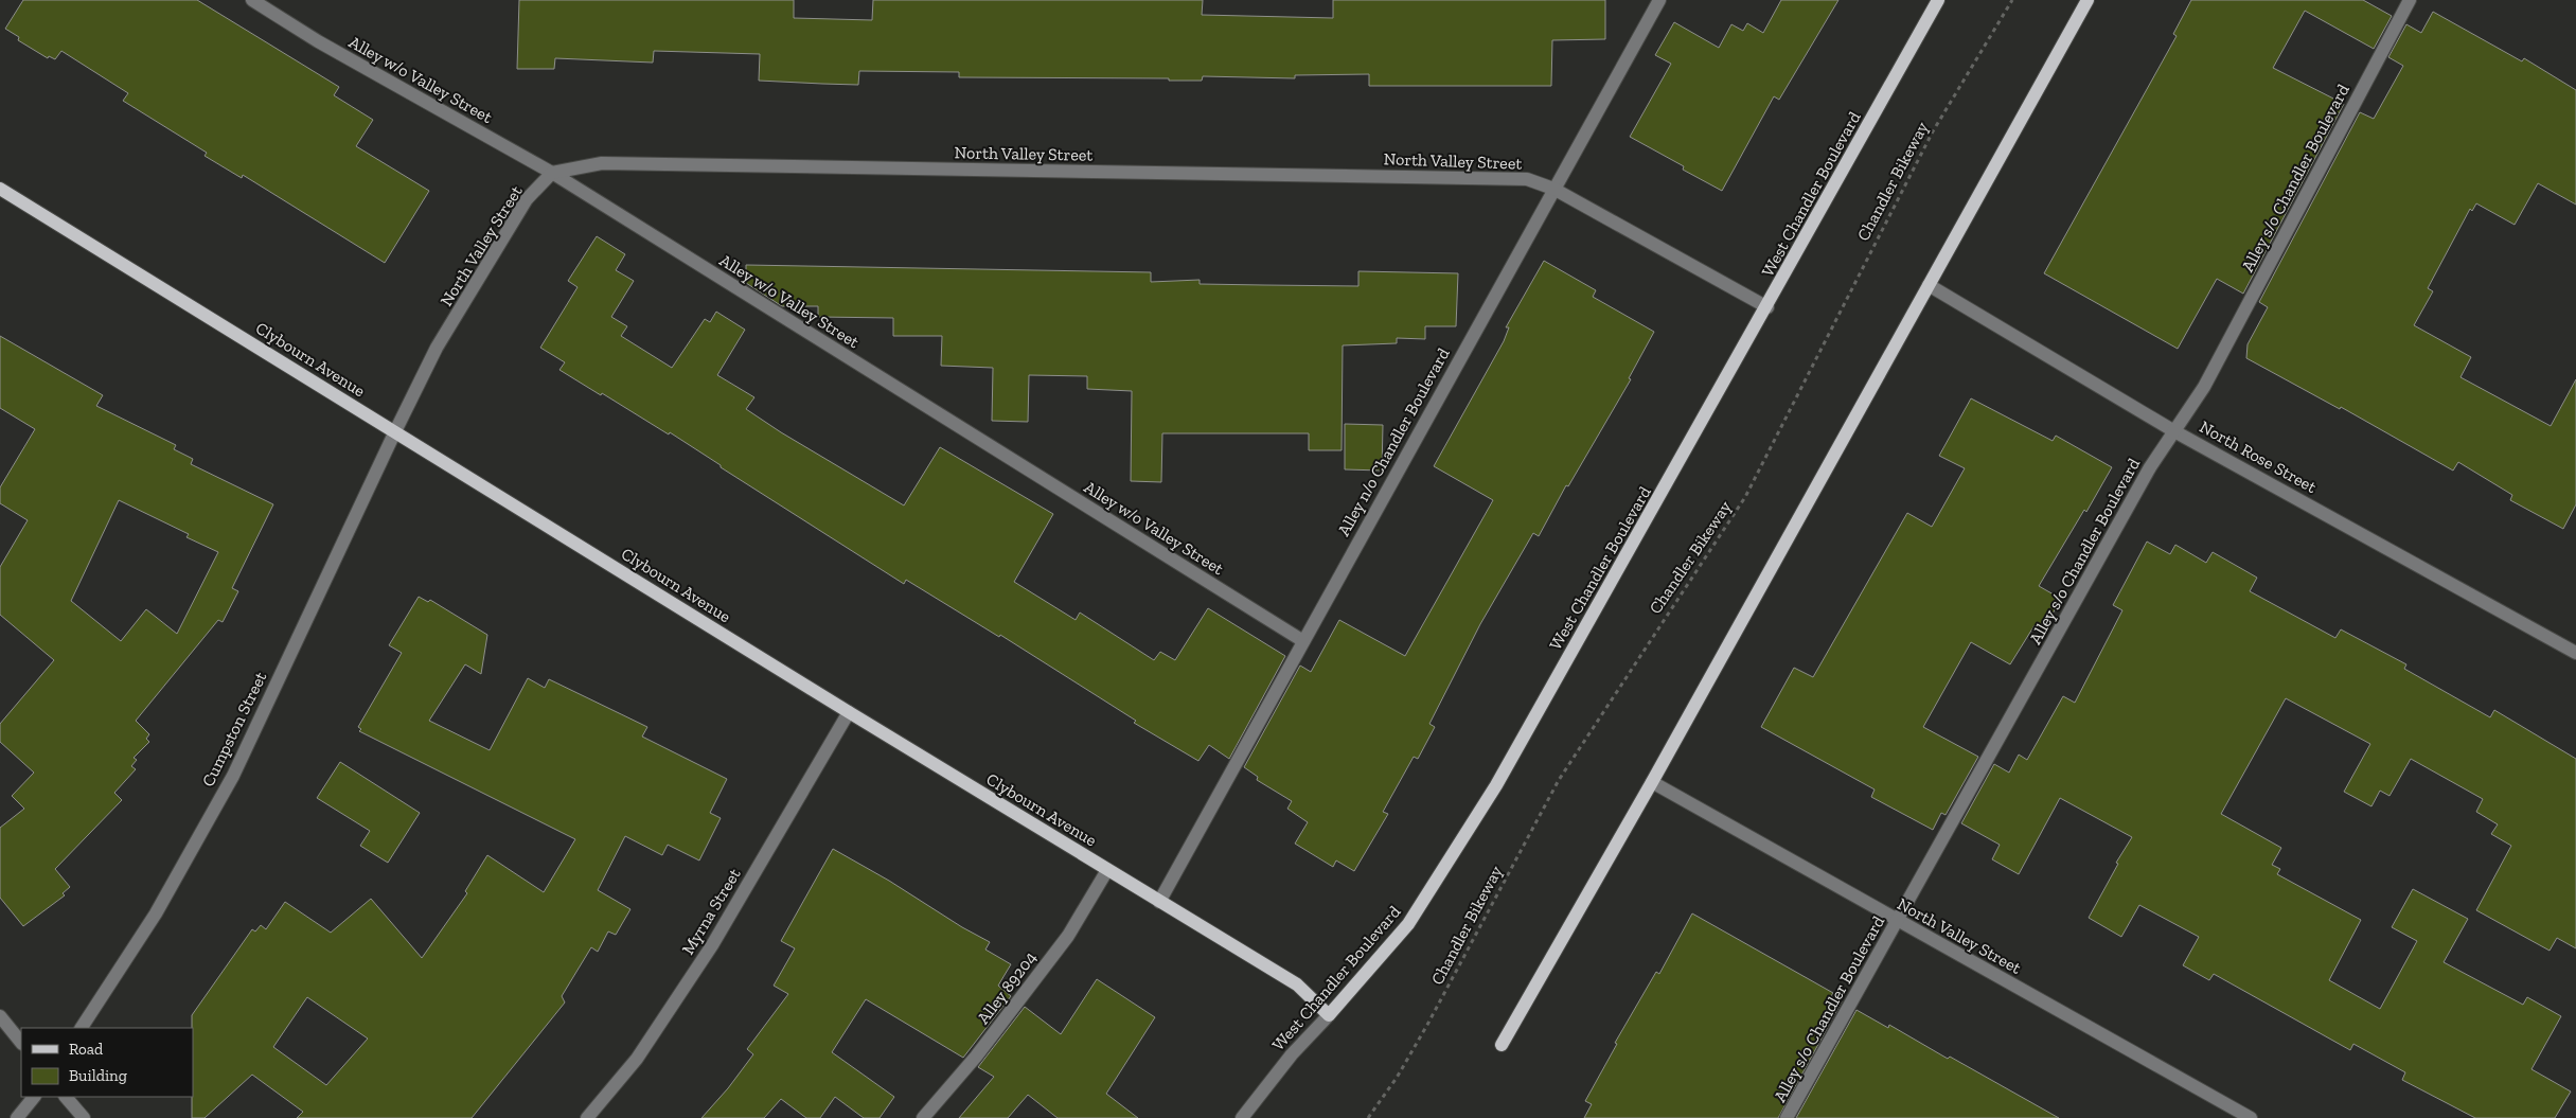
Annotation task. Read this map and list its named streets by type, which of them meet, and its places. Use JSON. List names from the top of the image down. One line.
{"streets":{"main road":["West Chandler Boulevard","Clybourn Avenue"],"street":["Alley w/o Valley Street","North Valley Street","Alley s/o Chandler Boulevard","Alley n/o Chandler Boulevard","North Rose Street","Cumpston Street","Myrna Street","Alley 89204"],"path":["Chandler Bikeway"]},"crossings":[["Alley w/o Valley Street","North Valley Street"],["Alley w/o Valley Street","Alley n/o Chandler Boulevard"],["North Valley Street","Alley s/o Chandler Boulevard"],["North Valley Street","West Chandler Boulevard"],["North Valley Street","Clybourn Avenue"],["North Valley Street","Alley n/o Chandler Boulevard"],["North Valley Street","Cumpston Street"],["Alley s/o Chandler Boulevard","North Rose Street"],["West Chandler Boulevard","Clybourn Avenue"],["Clybourn Avenue","Alley n/o Chandler Boulevard"],["Clybourn Avenue","Cumpston Street"],["Clybourn Avenue","Myrna Street"],["Clybourn Avenue","Alley 89204"]],"legend":["Road","Building"]}
